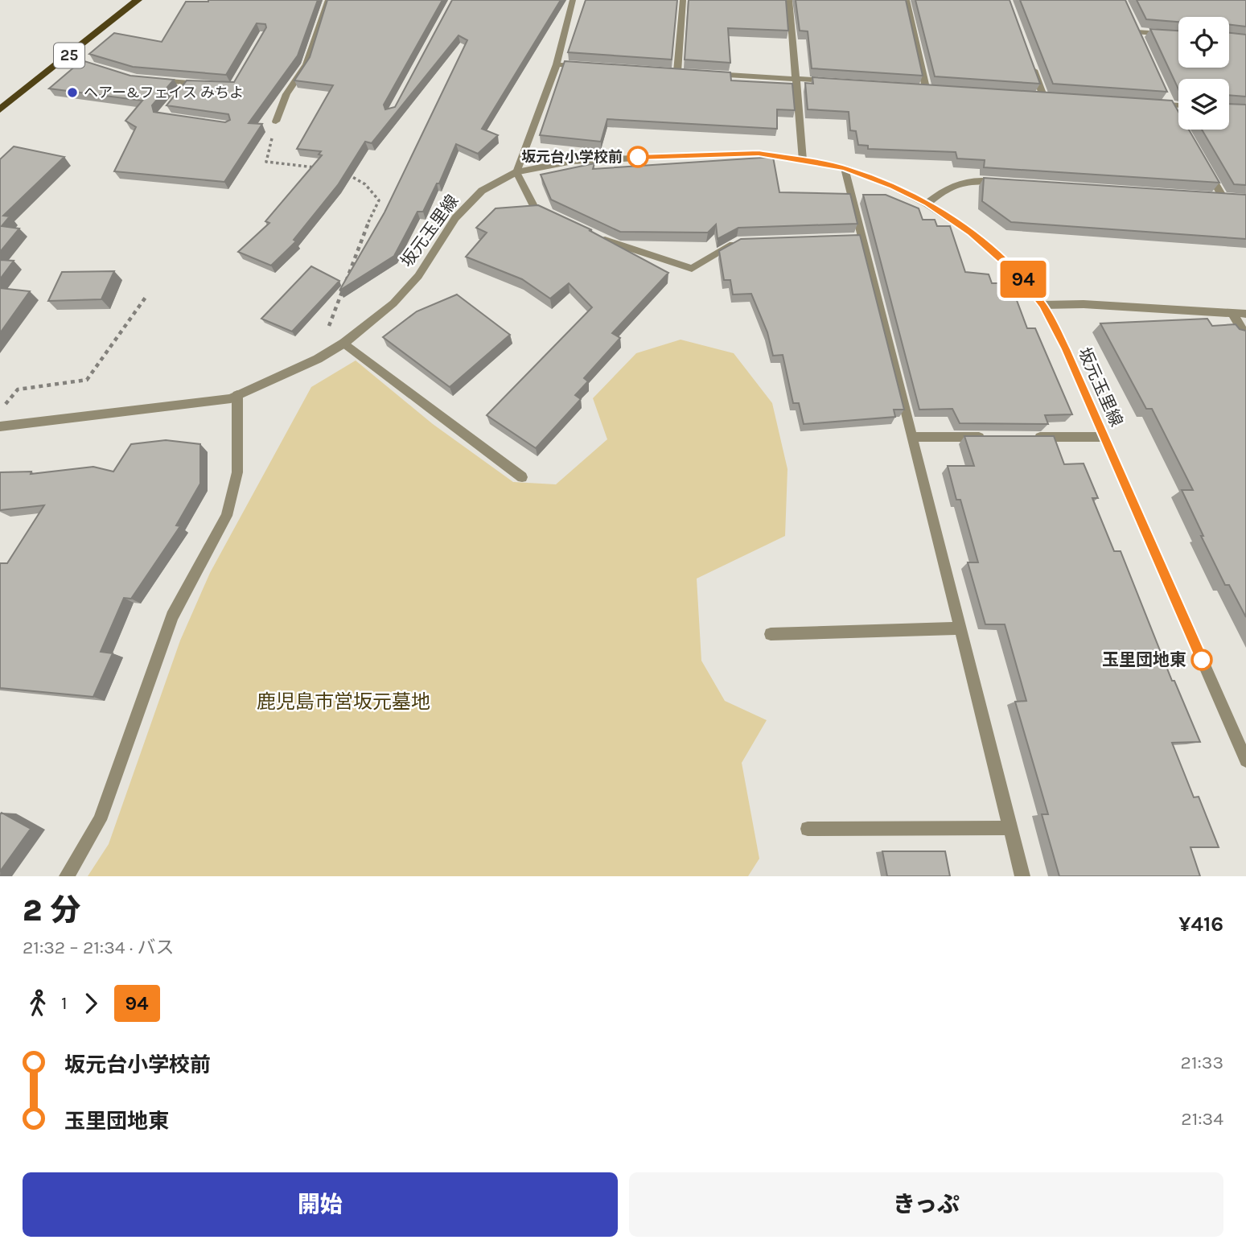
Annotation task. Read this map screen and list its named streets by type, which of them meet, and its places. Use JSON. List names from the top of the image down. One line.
{"streets":{"main road":["25"],"street":["坂元玉里線"]},"parks":["鹿児島市営坂元墓地"],"places":["ヘアー&フェイス みちよ","坂元台小学校前","玉里団地東"],"lines":["bus line 94"],"page":{"on_map":"94","heading":["2 分","21:32 – 21:34 · バス","¥416"],"legs":["1","94"],"list":[{"name":"坂元台小学校前","value":"21:33"},{"name":"玉里団地東","value":"21:34"}],"buttons":["開始","きっぷ"]}}
